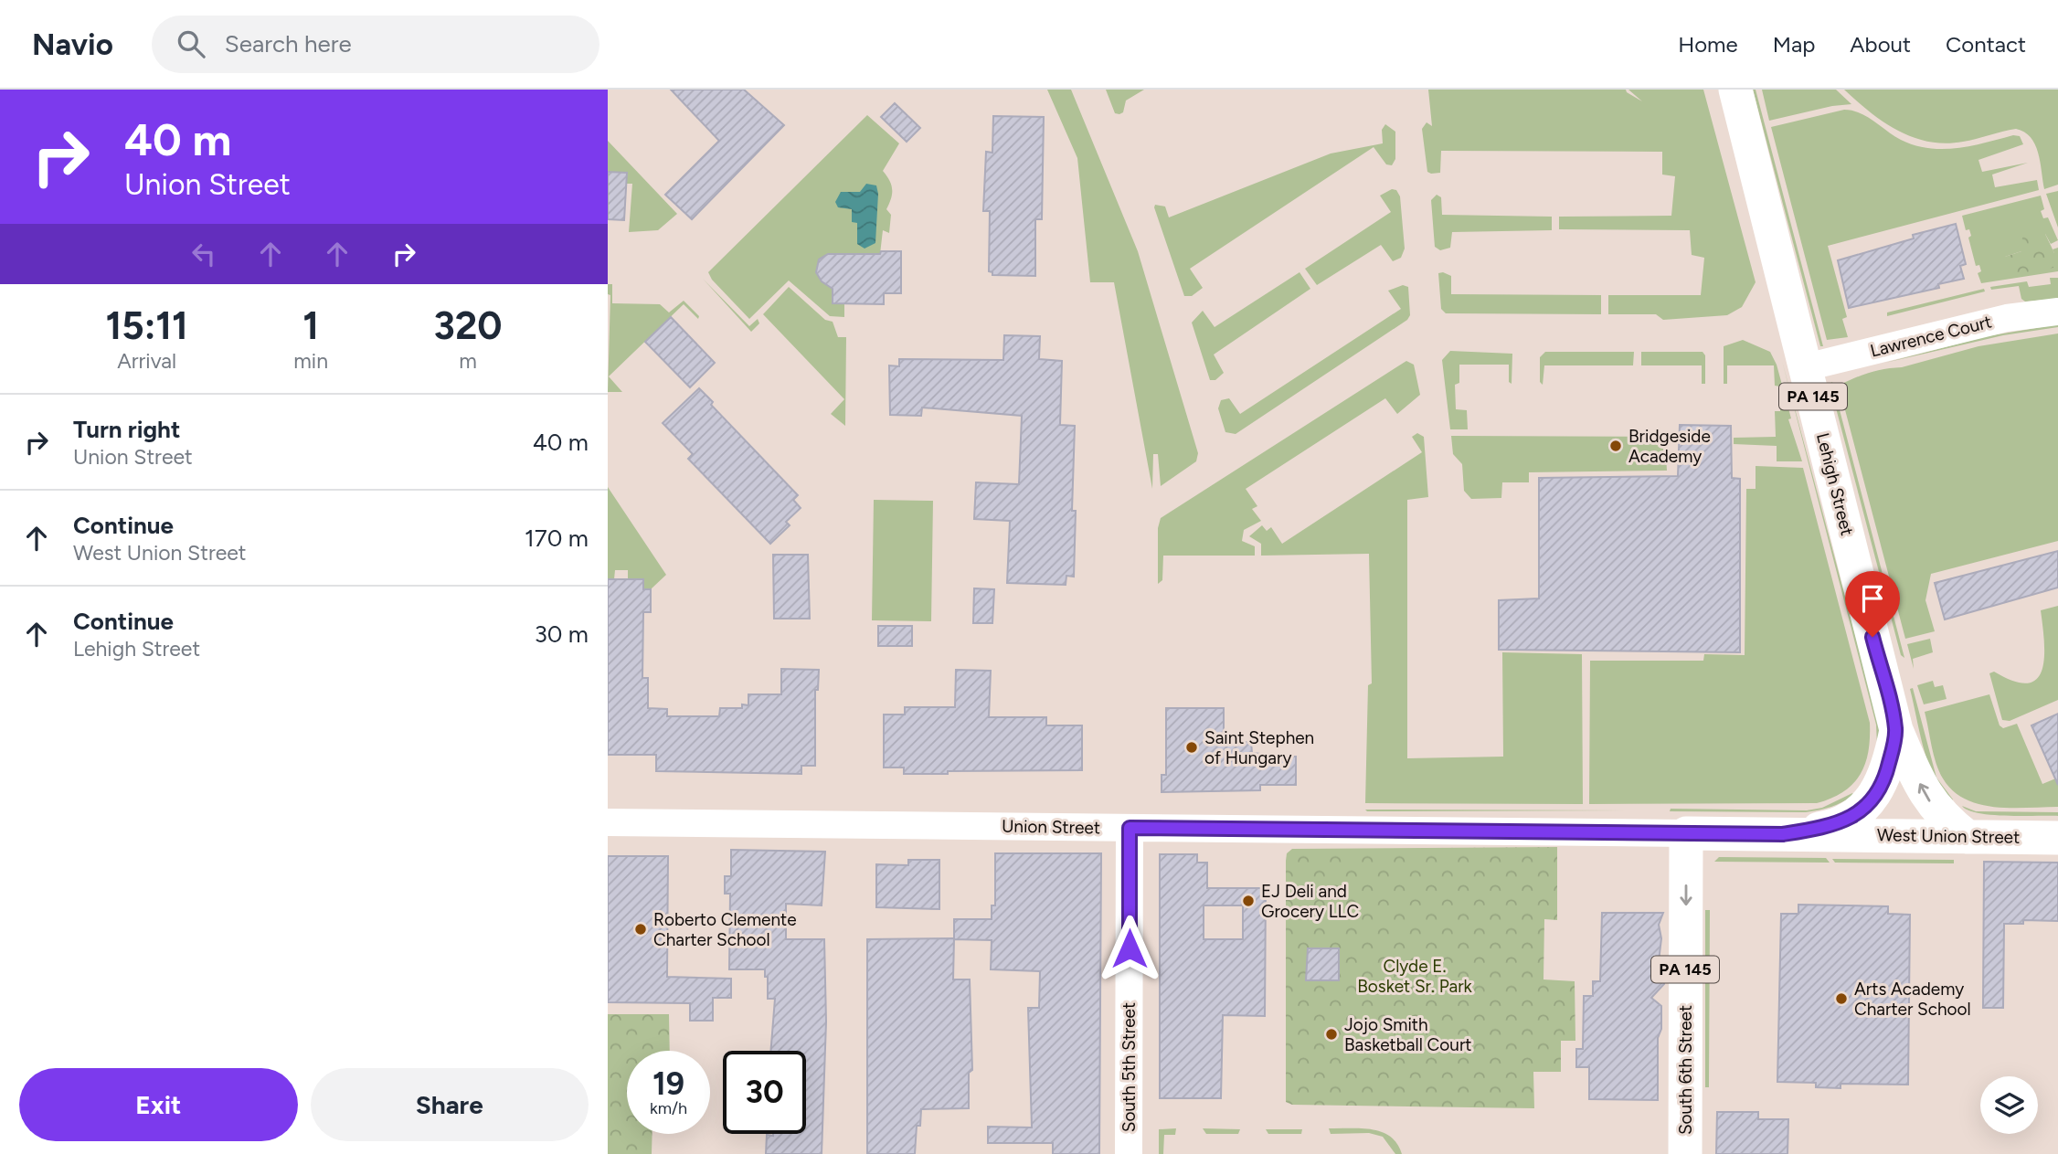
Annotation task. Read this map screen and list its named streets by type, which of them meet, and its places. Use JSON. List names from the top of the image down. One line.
{"streets":{"main road":["PA 145","Lehigh Street","West Union Street","South 6th Street"],"street":["Lawrence Court","Union Street","South 5th Street"]},"crossings":[["Lawrence Court","Lehigh Street"],["Lehigh Street","West Union Street"],["Union Street","West Union Street"],["Union Street","South 5th Street"],["Union Street","South 6th Street"],["West Union Street","South 6th Street"]],"one_way":["South 6th Street"],"parks":["Clyde E. Bosket Sr. Park"],"places":["Bridgeside Academy","Saint Stephen of Hungary","EJ Deli and Grocery LLC","Roberto Clemente Charter School","Arts Academy Charter School","Jojo Smith Basketball Court"],"page":{"header":"Navio","search":"Search here","nav":["Home","Map","About","Contact"],"turn":["40 m","Union Street"],"eta":["15:11","Arrival","1","min","320","m"],"list":[{"name":"Turn right","note":"Union Street","value":"40 m"},{"name":"Continue","note":"West Union Street","value":"170 m"},{"name":"Continue","note":"Lehigh Street","value":"30 m"}],"speed":"19 km/h","limit":"30","buttons":["Exit","Share"]}}
